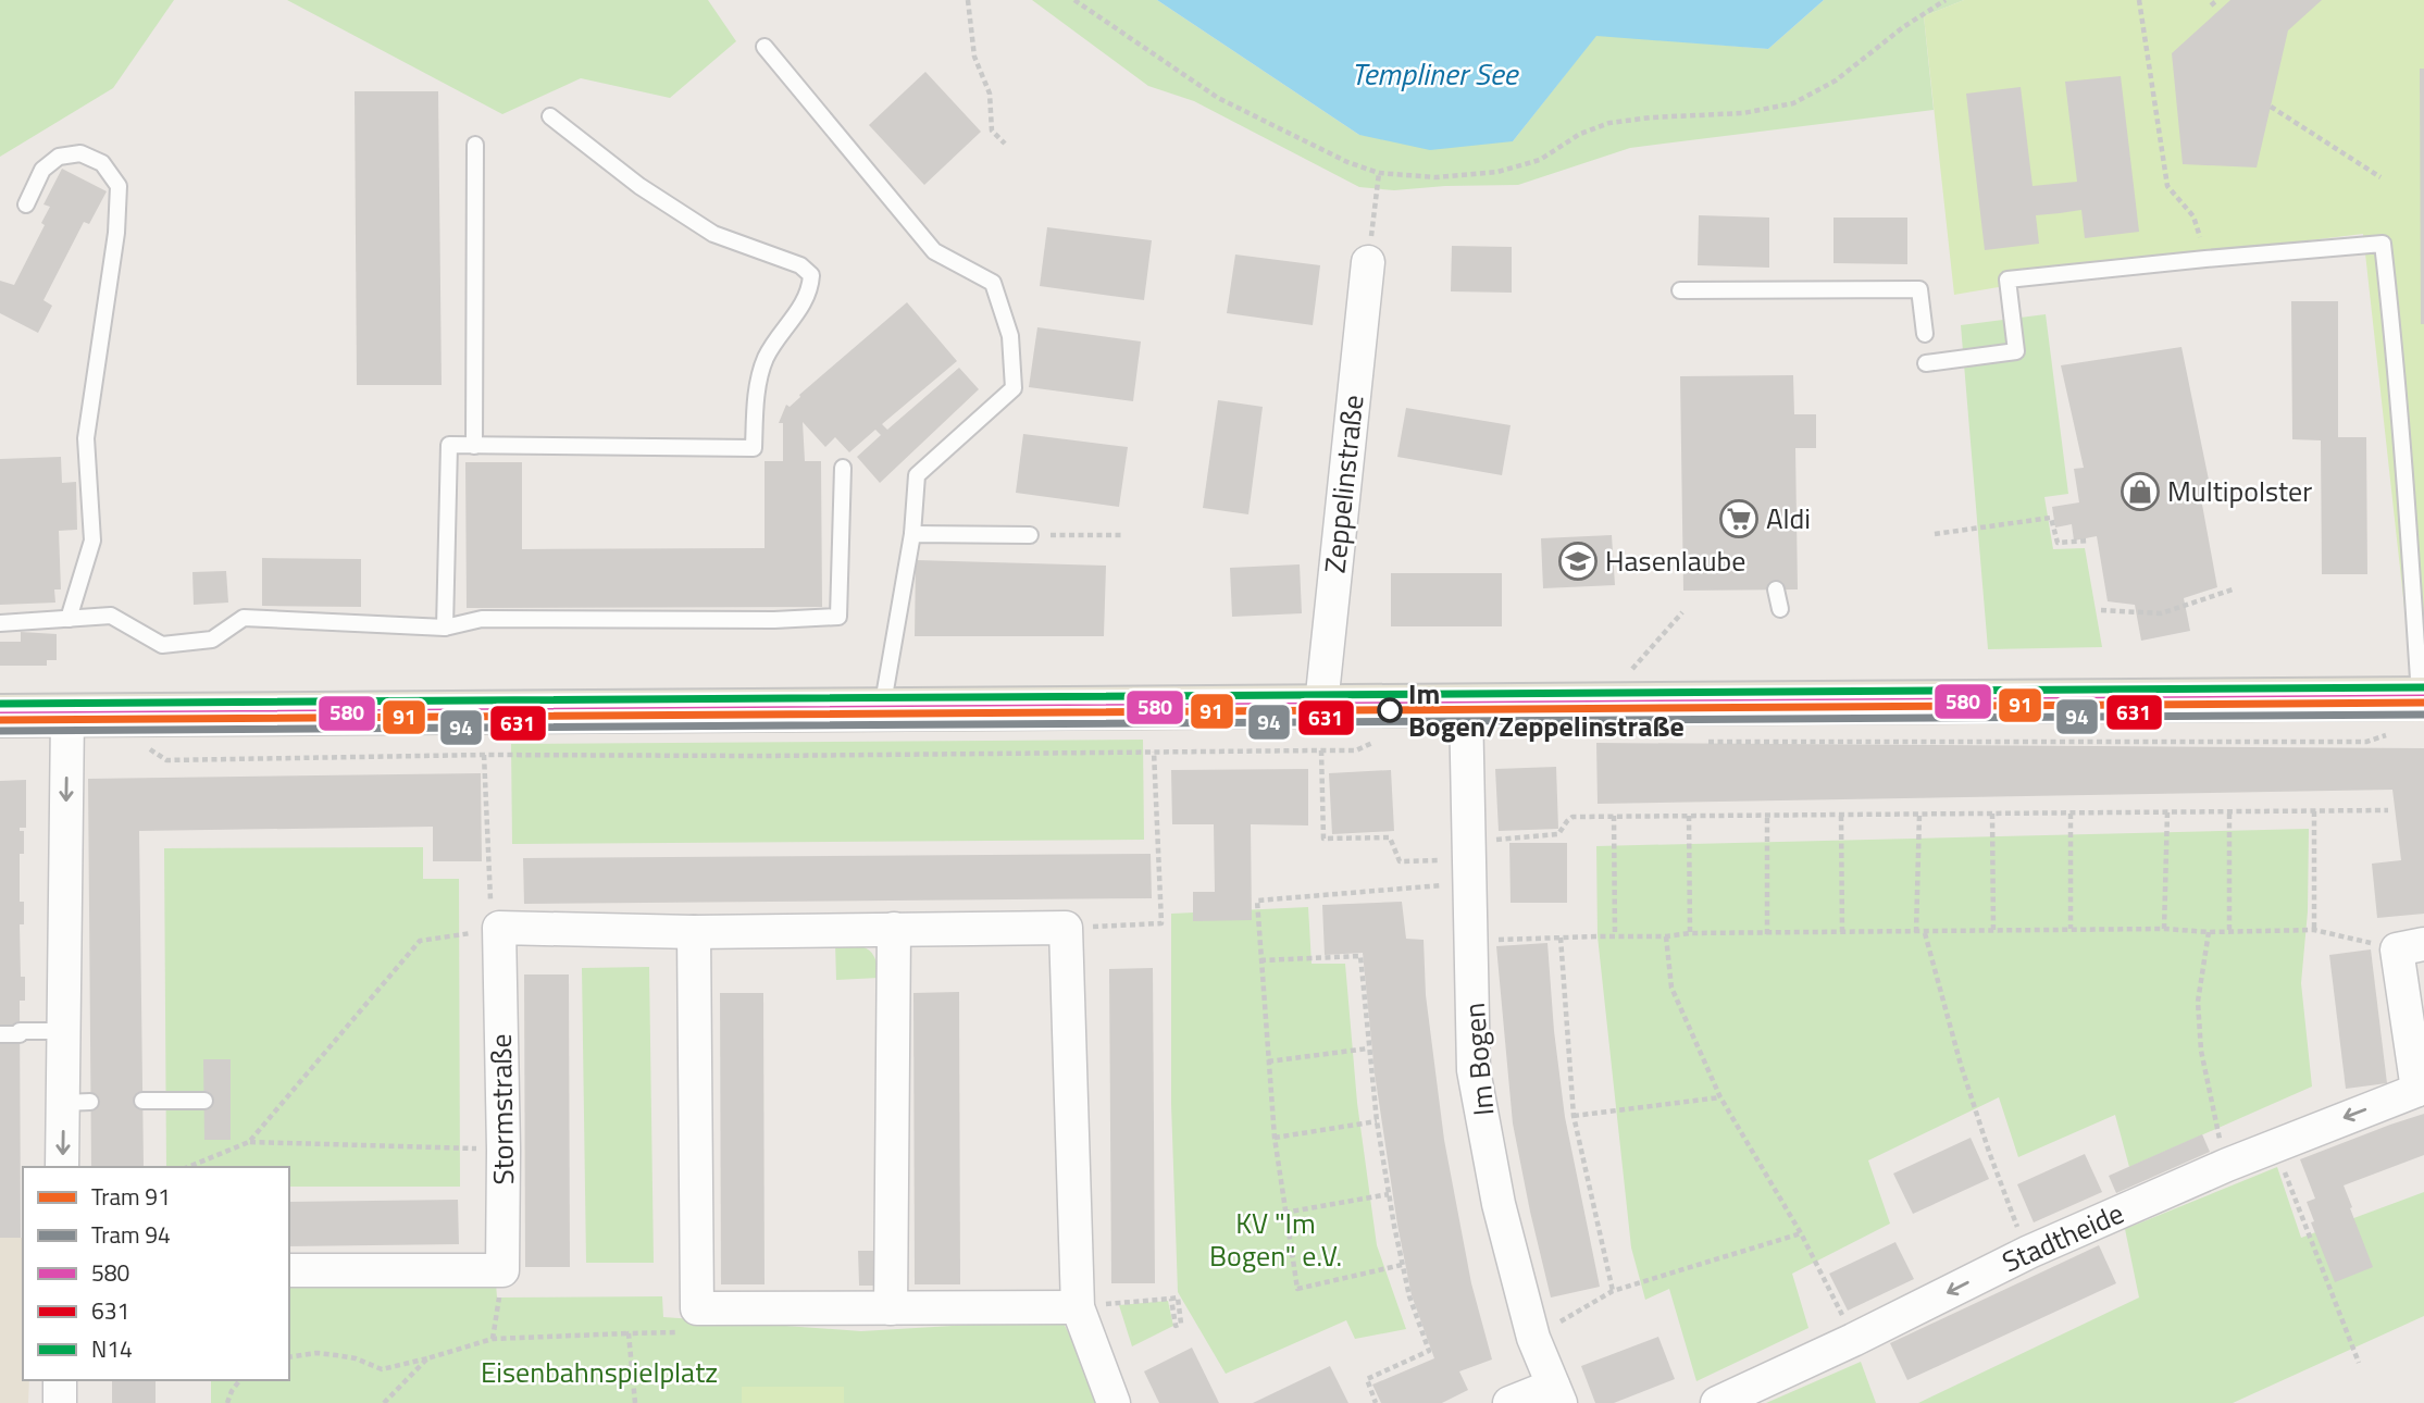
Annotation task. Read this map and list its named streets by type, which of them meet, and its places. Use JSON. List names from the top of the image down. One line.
{"streets":{"street":["Zeppelinstraße","Im Bogen","Stormstraße","Stadtheide"]},"one_way":["Stadtheide"],"water":["Templiner See"],"parks":["KV \"Im Bogen\" e.V.","Eisenbahnspielplatz"],"places":{"shop":["Multipolster"],"supermarket":["Aldi"],"school or university":["Hasenlaube"],"other":["Im Bogen/Zeppelinstraße"]},"lines":["transit line N14","transit line 580","tram line 91","transit line 631","tram line 94"],"legend":["Tram 91","Tram 94","580","631","N14"]}
